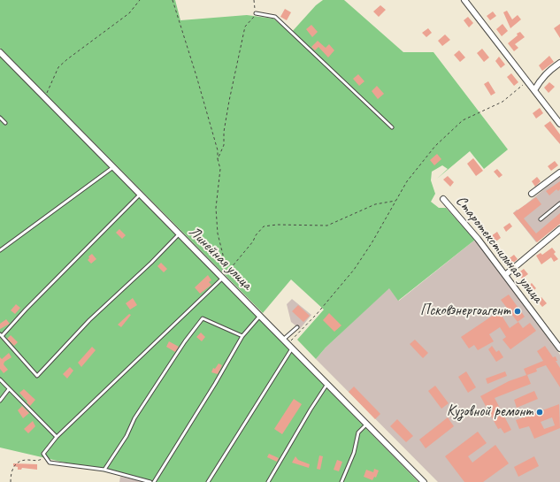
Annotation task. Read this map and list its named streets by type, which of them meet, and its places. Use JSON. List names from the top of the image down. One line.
{"streets":{"street":["Старотекстильная улица","Линейная улица"]},"places":["Псковэнергоагент","Кузовной ремонт"]}
